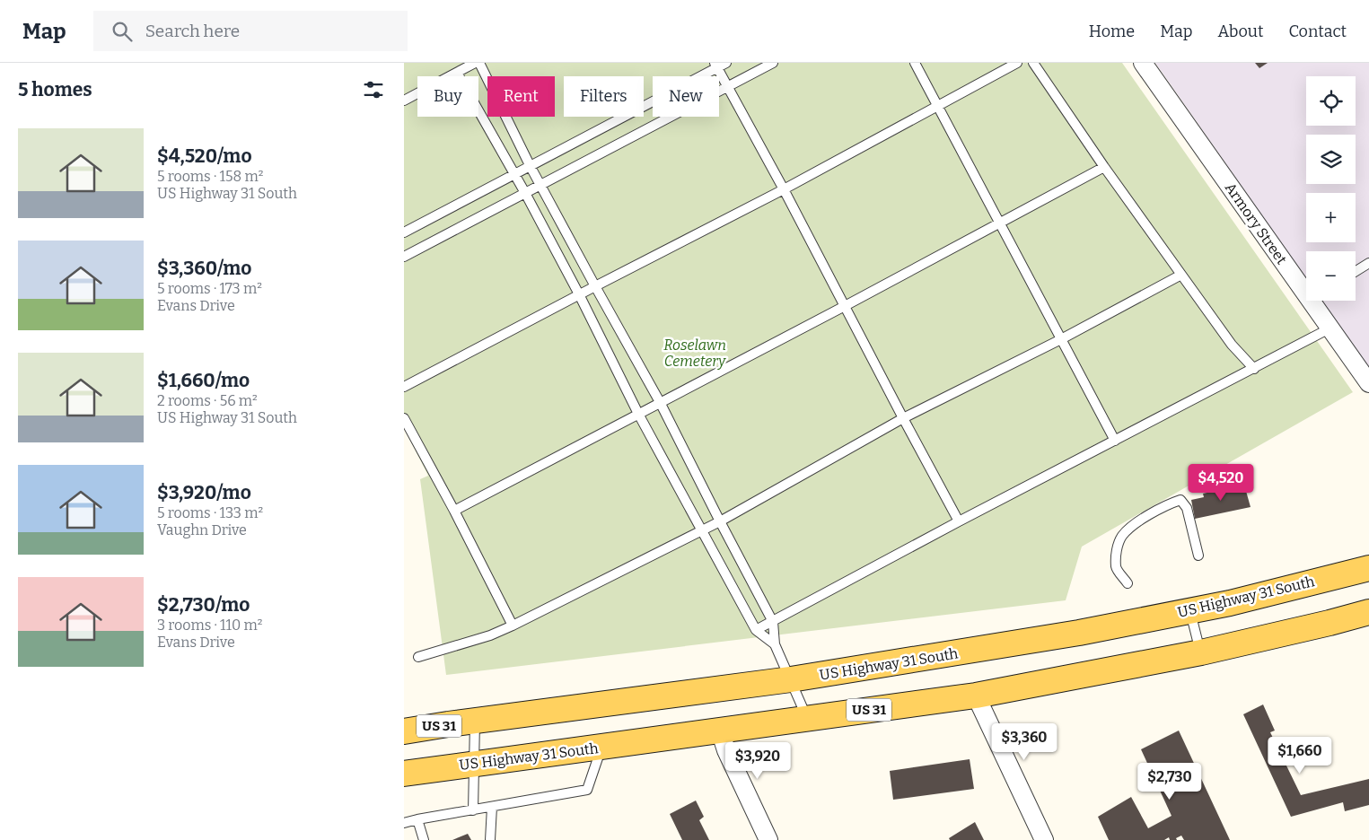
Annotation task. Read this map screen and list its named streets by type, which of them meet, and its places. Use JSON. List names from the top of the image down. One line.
{"streets":{"main road":["US Highway 31 South","US 31"],"street":["Armory Street"]},"parks":["Roselawn Cemetery"],"page":{"header":"Map","search":"Search here","nav":["Home","Map","About","Contact"],"heading":"5 homes","map_buttons":["+","−"],"chip":["Buy","Rent","Filters","New"],"list":[{"name":"$4,520/mo","note":"5 rooms · 158 m² · US Highway 31 South"},{"name":"$3,360/mo","note":"5 rooms · 173 m² · Evans Drive"},{"name":"$1,660/mo","note":"2 rooms · 56 m² · US Highway 31 South"},{"name":"$3,920/mo","note":"5 rooms · 133 m² · Vaughn Drive"},{"name":"$2,730/mo","note":"3 rooms · 110 m² · Evans Drive"}],"price":["$4,520","$3,360","$1,660","$3,920","$2,730"]}}
